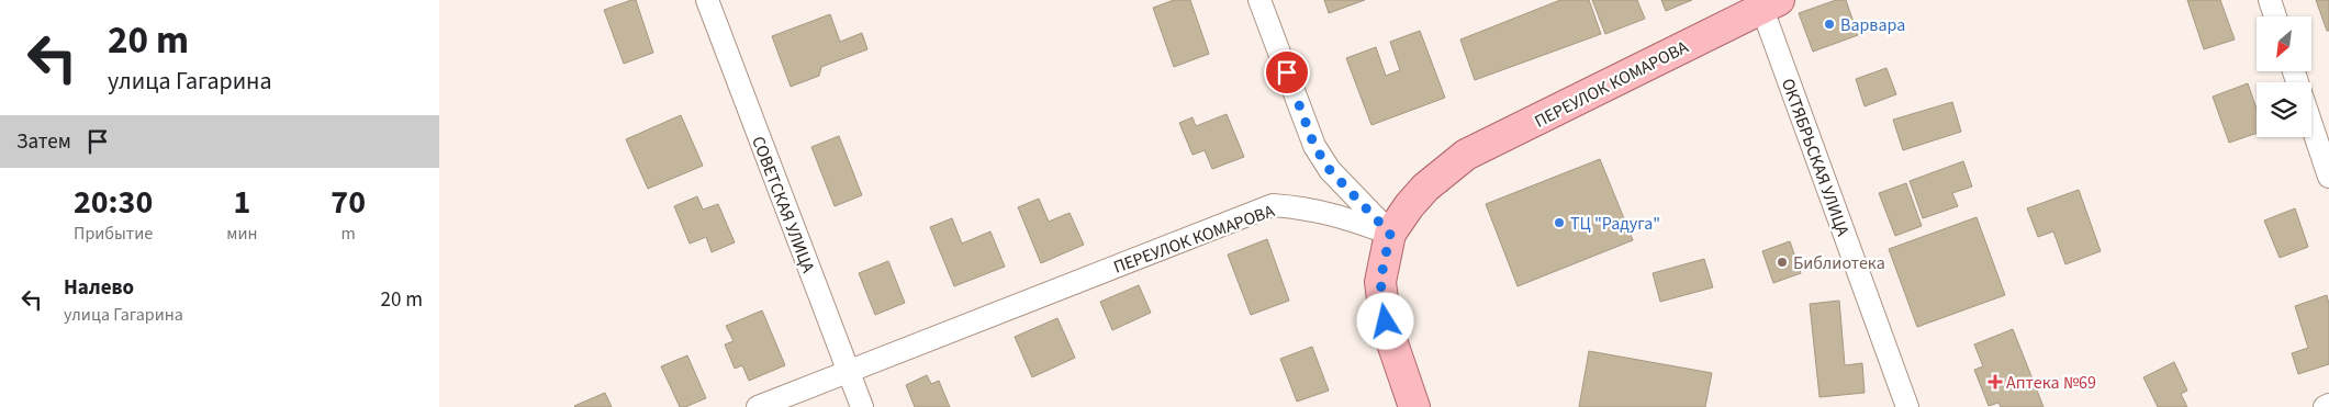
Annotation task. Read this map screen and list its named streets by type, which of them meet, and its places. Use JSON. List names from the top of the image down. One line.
{"streets":{"main road":["ПЕРЕУЛОК КОМАРОВА"],"street":["ОКТЯБРЬСКАЯ УЛИЦА","СОВЕТСКАЯ УЛИЦА"]},"crossings":[["ПЕРЕУЛОК КОМАРОВА","ОКТЯБРЬСКАЯ УЛИЦА"],["ПЕРЕУЛОК КОМАРОВА","СОВЕТСКАЯ УЛИЦА"]],"places":{"other":["Варвара","ТЦ \"Радуга\"","Библиотека"],"health":["Аптека №69"]},"north":"bottom left","page":{"turn":["20 m","улица Гагарина"],"then":"Затем","eta":["20:30","Прибытие","1","мин","70","m"],"list":[{"name":"Налево","note":"улица Гагарина","value":"20 m"}]}}
